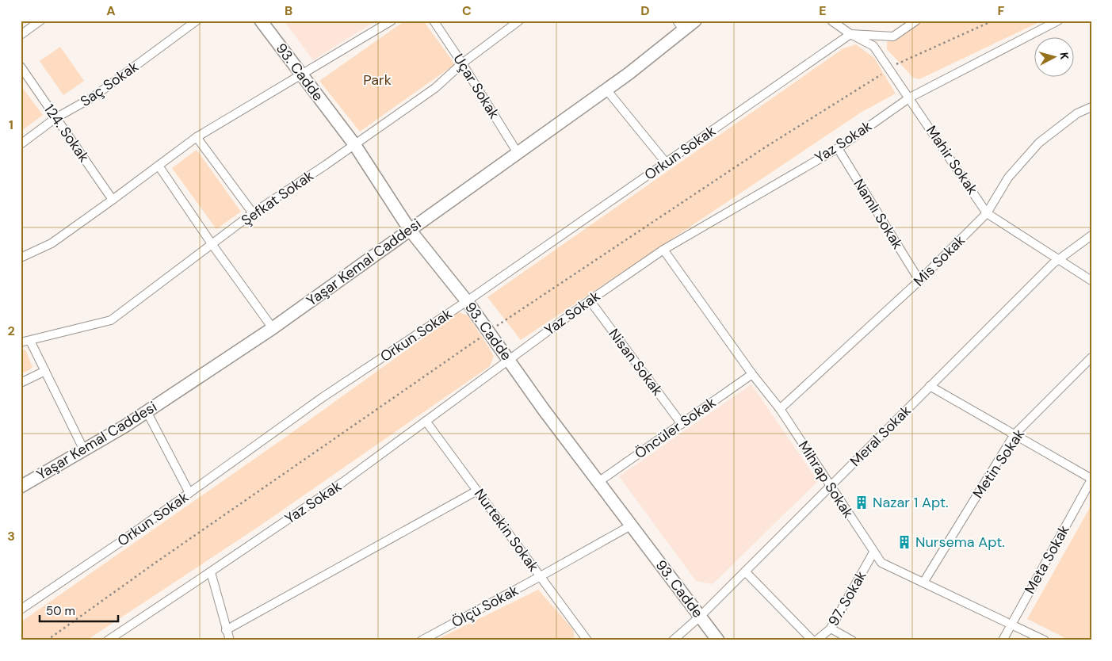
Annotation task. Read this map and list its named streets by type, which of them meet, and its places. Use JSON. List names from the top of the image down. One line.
{"streets":{"street":["93. Cadde","Saç Sokak","Uçar Sokak","124. Sokak","Yaz Sokak","Orkun Sokak","Mahir Sokak","Şefkat Sokak","Namlı Sokak","Mis Sokak","Yaşar Kemal Caddesi","Nisan Sokak","Öncüler Sokak","Meral Sokak","Metin Sokak","Mihrap Sokak","Nurtekin Sokak","Meta Sokak","97. Sokak","Ölçü Sokak"]},"crossings":[["93. Cadde","Yaz Sokak"],["93. Cadde","Orkun Sokak"],["93. Cadde","Şefkat Sokak"],["93. Cadde","Yaşar Kemal Caddesi"],["93. Cadde","Öncüler Sokak"],["93. Cadde","Meral Sokak"],["93. Cadde","Ölçü Sokak"],["Saç Sokak","124. Sokak"],["Uçar Sokak","Şefkat Sokak"],["Uçar Sokak","Yaşar Kemal Caddesi"],["Yaz Sokak","Mahir Sokak"],["Yaz Sokak","Namlı Sokak"],["Yaz Sokak","Nisan Sokak"],["Yaz Sokak","Mihrap Sokak"],["Yaz Sokak","Nurtekin Sokak"],["Orkun Sokak","Mahir Sokak"],["Mahir Sokak","Mis Sokak"],["Mahir Sokak","Meral Sokak"],["Namlı Sokak","Mis Sokak"],["Mis Sokak","Mihrap Sokak"],["Nisan Sokak","Öncüler Sokak"],["Öncüler Sokak","Mihrap Sokak"],["Meral Sokak","Mihrap Sokak"],["Metin Sokak","Mihrap Sokak"],["Mihrap Sokak","Meta Sokak"],["Mihrap Sokak","97. Sokak"],["Nurtekin Sokak","Ölçü Sokak"]],"parks":["Park"],"places":{"building":["Nazar 1 Apt.","Nursema Apt."]},"scale_bar":"50 m","north":"right","grid":{"columns":["A","B","C","D","E","F"],"rows":["1","2","3"]}}
